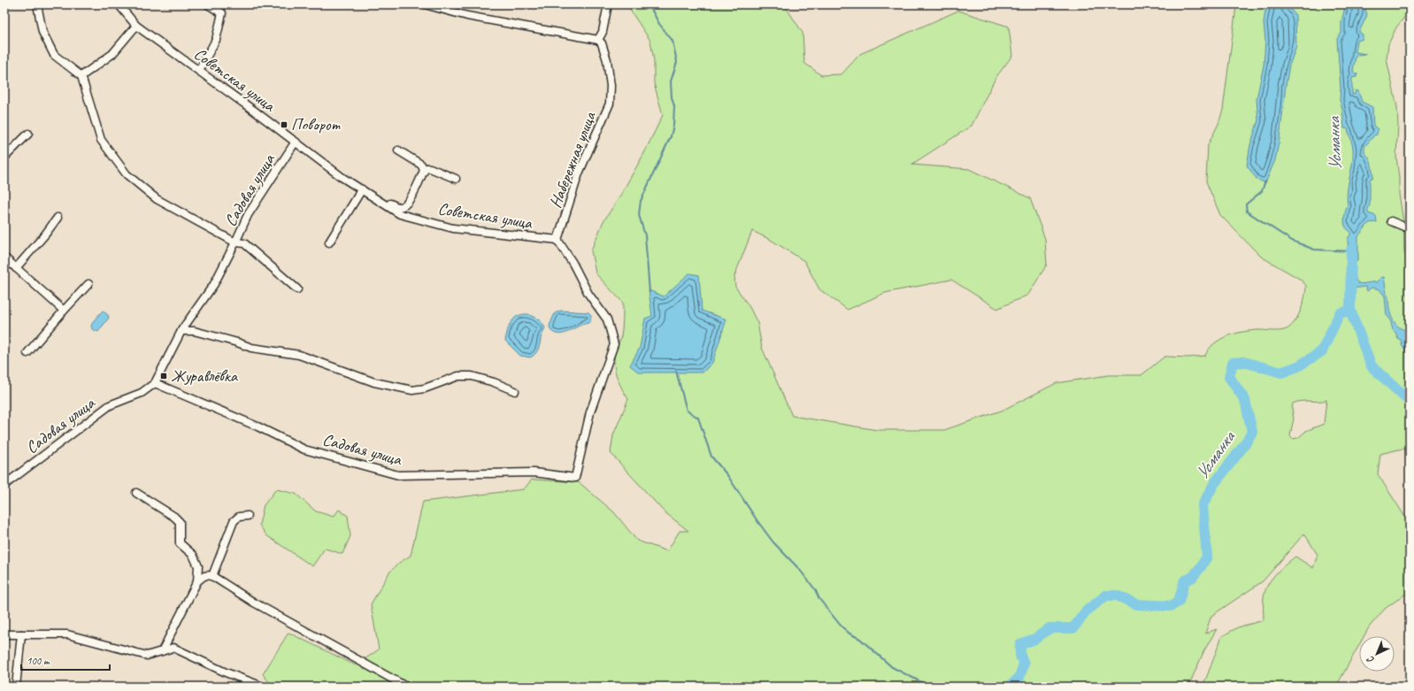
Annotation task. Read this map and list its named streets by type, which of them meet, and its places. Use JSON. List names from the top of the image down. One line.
{"streets":{"street":["Советская улица","Набережная улица","Садовая улица"]},"crossings":[["Советская улица","Набережная улица"],["Советская улица","Садовая улица"],["Набережная улица","Садовая улица"]],"water":["Усманка"],"places":{"transit":["Поворот","Журавлёвка"]},"scale_bar":"100 m","north":"bottom left"}
